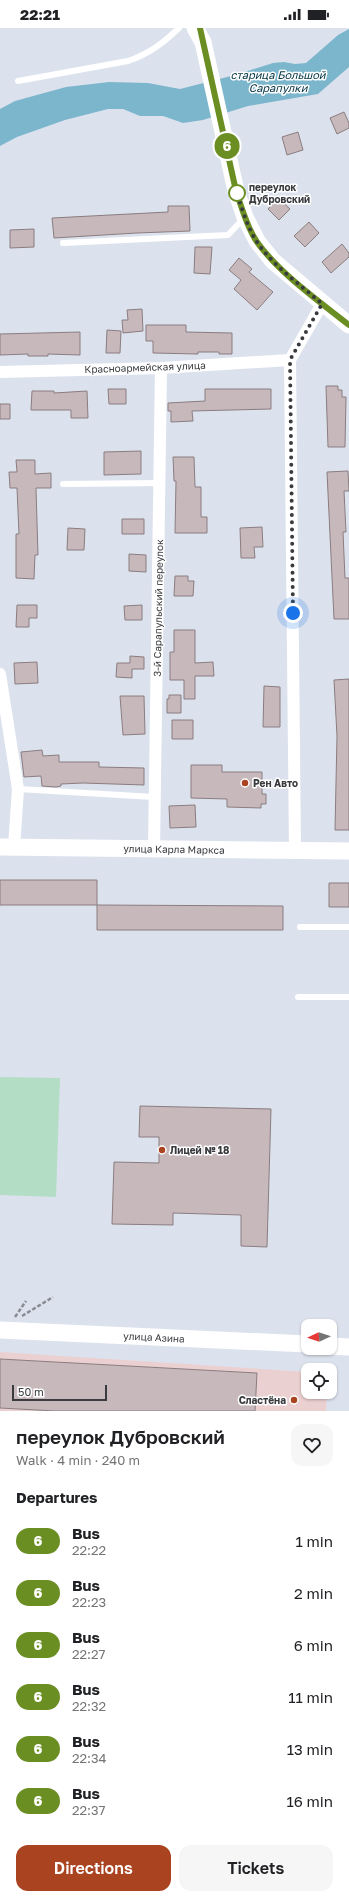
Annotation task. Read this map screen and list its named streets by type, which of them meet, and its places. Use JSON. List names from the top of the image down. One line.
{"streets":{"main road":["улица Карла Маркса","улица Азина"],"street":["Красноармейская улица","3-й Сарапульский переулок"]},"crossings":[["Красноармейская улица","3-й Сарапульский переулок"],["3-й Сарапульский переулок","улица Карла Маркса"]],"water":["старица Большой Сарапулки"],"places":["переулок Дубровский","Рен Авто","Лицей № 18","Сластёна"],"lines":["bus line 6"],"scale_bar":"50 m","north":"left","page":{"status":"22:21","on_map":"6","scale":"50 m","heading":[["переулок Дубровский","Walk · 4 min · 240 m"],"Departures"],"list":[{"mark":"6","name":"Bus","note":"22:22","value":"1 min"},{"mark":"6","name":"Bus","note":"22:23","value":"2 min"},{"mark":"6","name":"Bus","note":"22:27","value":"6 min"},{"mark":"6","name":"Bus","note":"22:32","value":"11 min"},{"mark":"6","name":"Bus","note":"22:34","value":"13 min"},{"mark":"6","name":"Bus","note":"22:37","value":"16 min"}],"buttons":["Directions","Tickets"]}}
